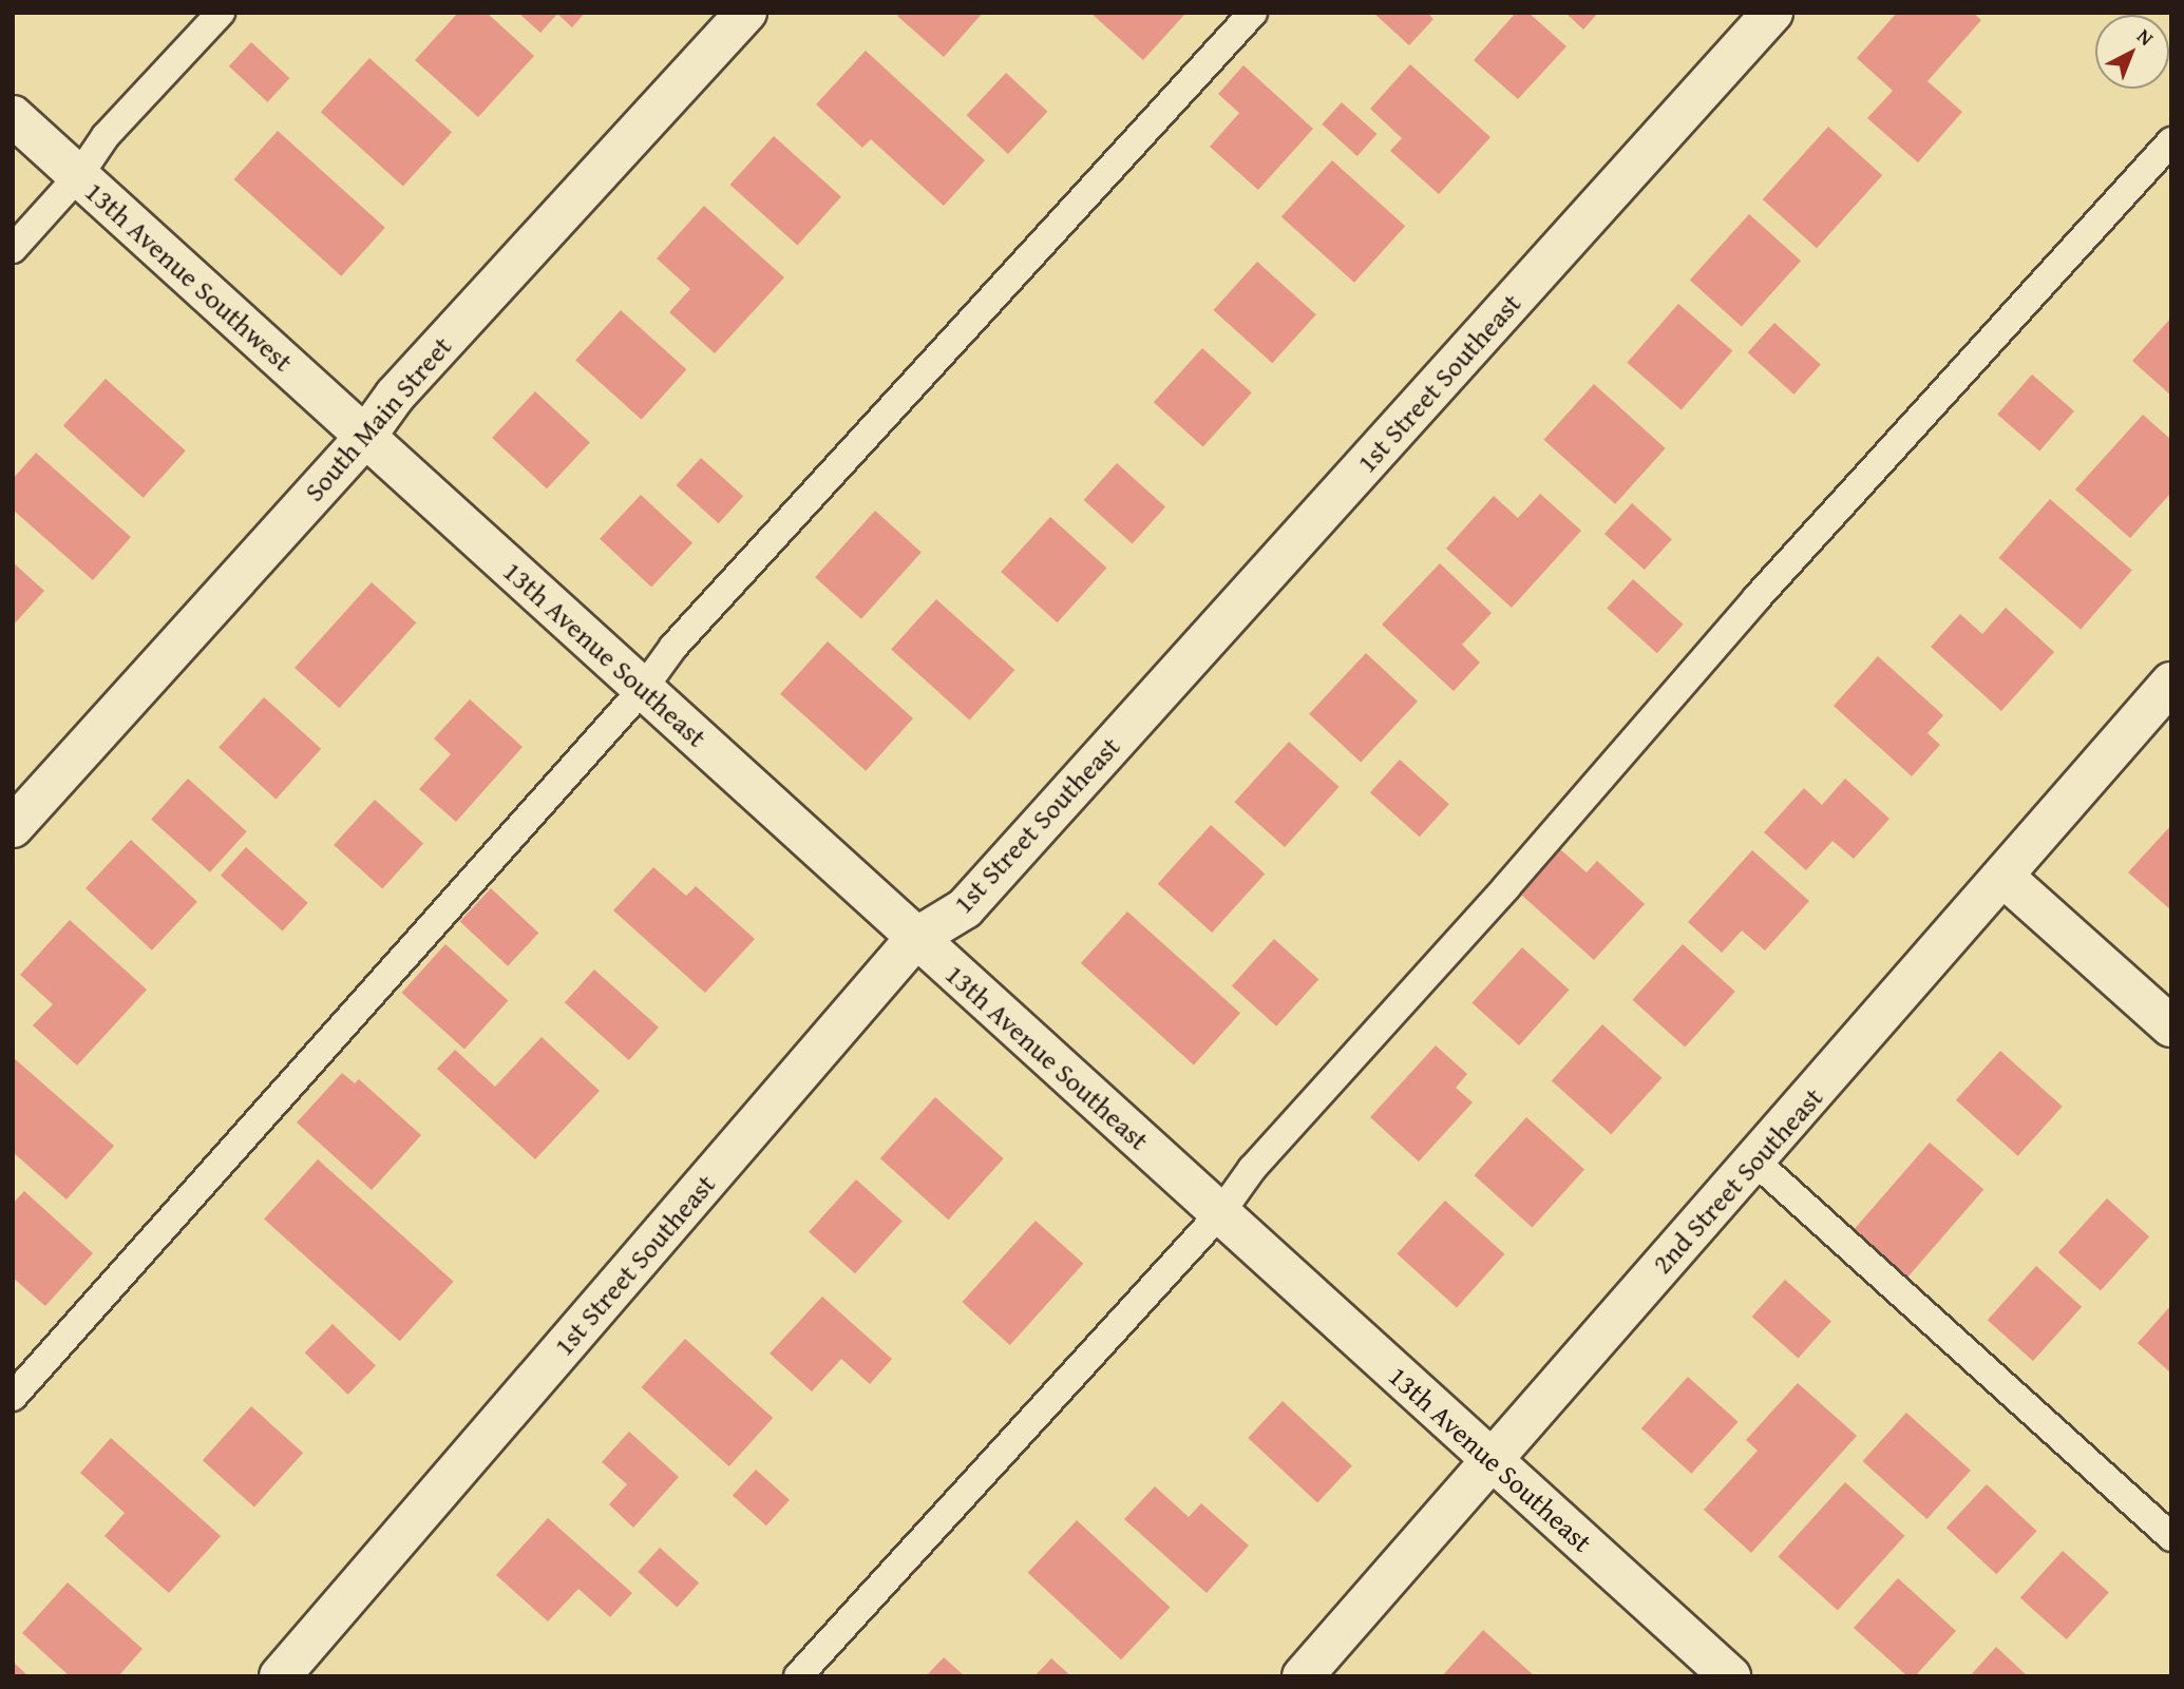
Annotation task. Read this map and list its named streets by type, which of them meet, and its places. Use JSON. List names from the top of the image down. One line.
{"streets":{"street":["13th Avenue Southwest","1st Street Southeast","South Main Street","13th Avenue Southeast","2nd Street Southeast"]},"crossings":[["13th Avenue Southwest","South Main Street"],["13th Avenue Southwest","13th Avenue Southeast"],["1st Street Southeast","13th Avenue Southeast"],["South Main Street","13th Avenue Southeast"],["13th Avenue Southeast","2nd Street Southeast"]],"north":"top right"}
